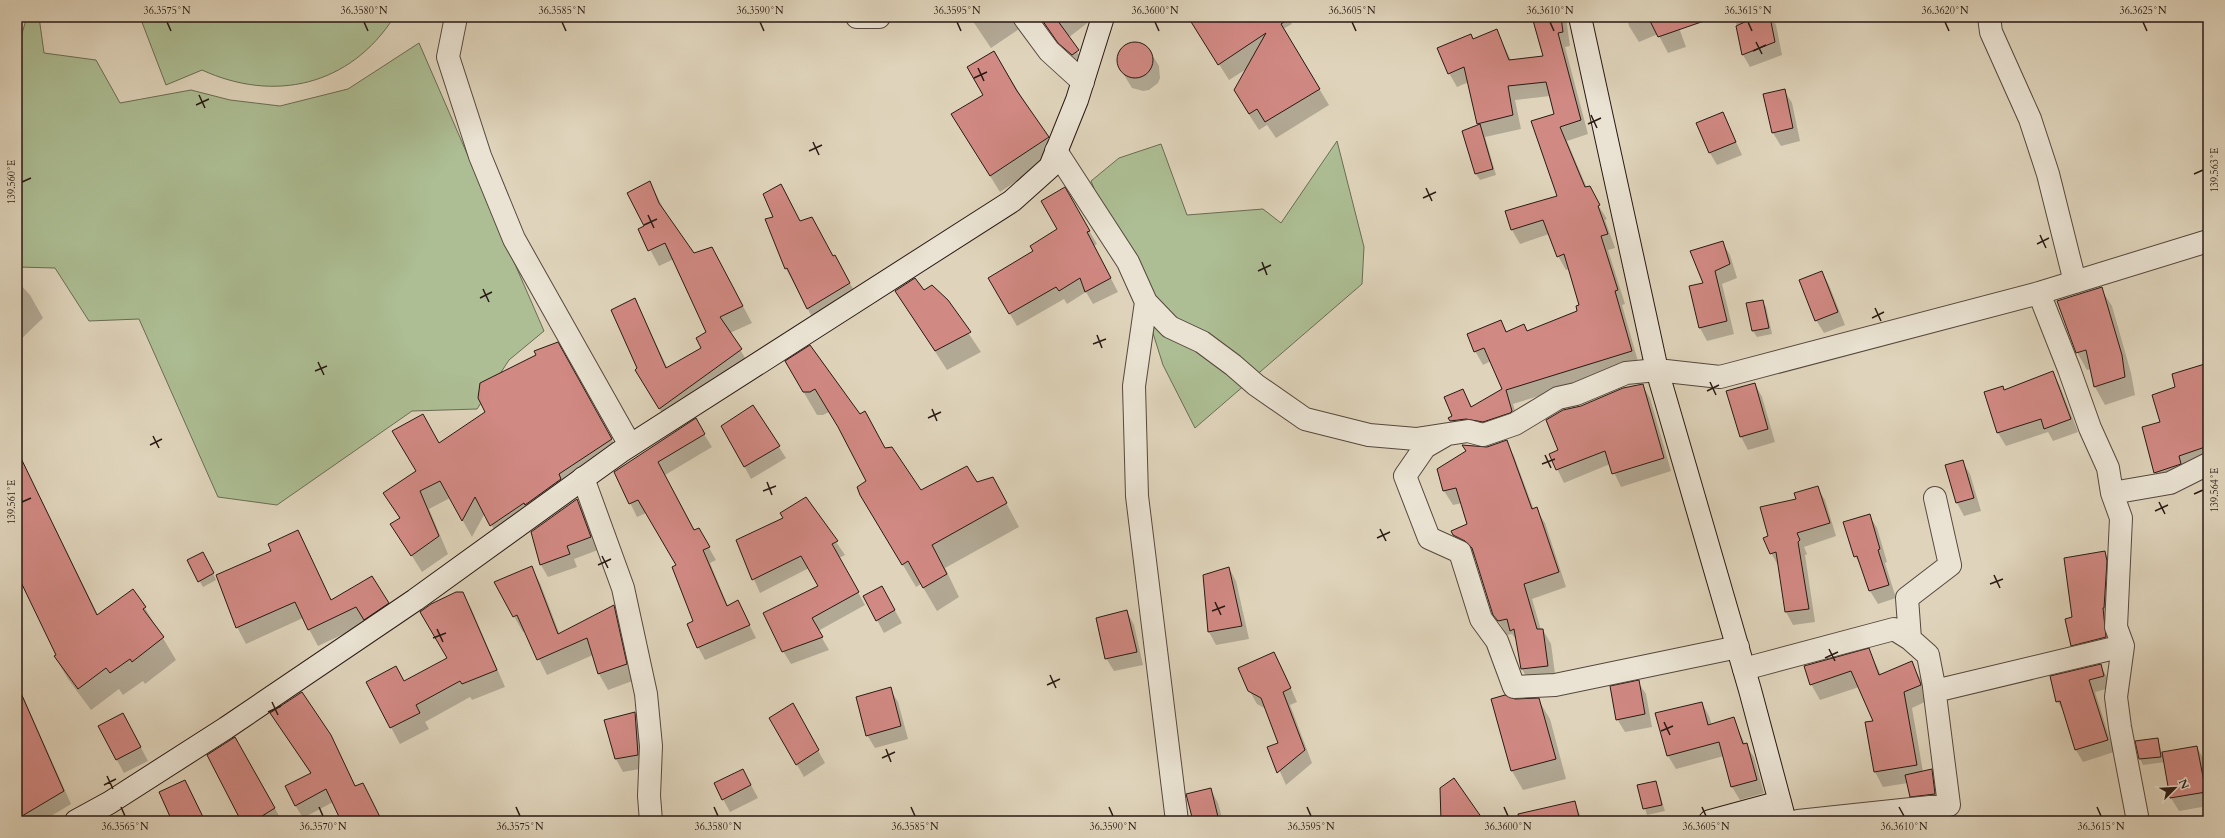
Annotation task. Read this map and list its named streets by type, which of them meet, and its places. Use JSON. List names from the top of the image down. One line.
{"north":"top right","coordinates":["36.3575°N","36.3580°N","36.3585°N","36.3590°N","36.3595°N","36.3600°N","36.3605°N","36.3610°N","36.3615°N","36.3620°N","36.3625°N","139.563°E","139.560°E","139.564°E","139.561°E","36.3565°N","36.3570°N"]}
